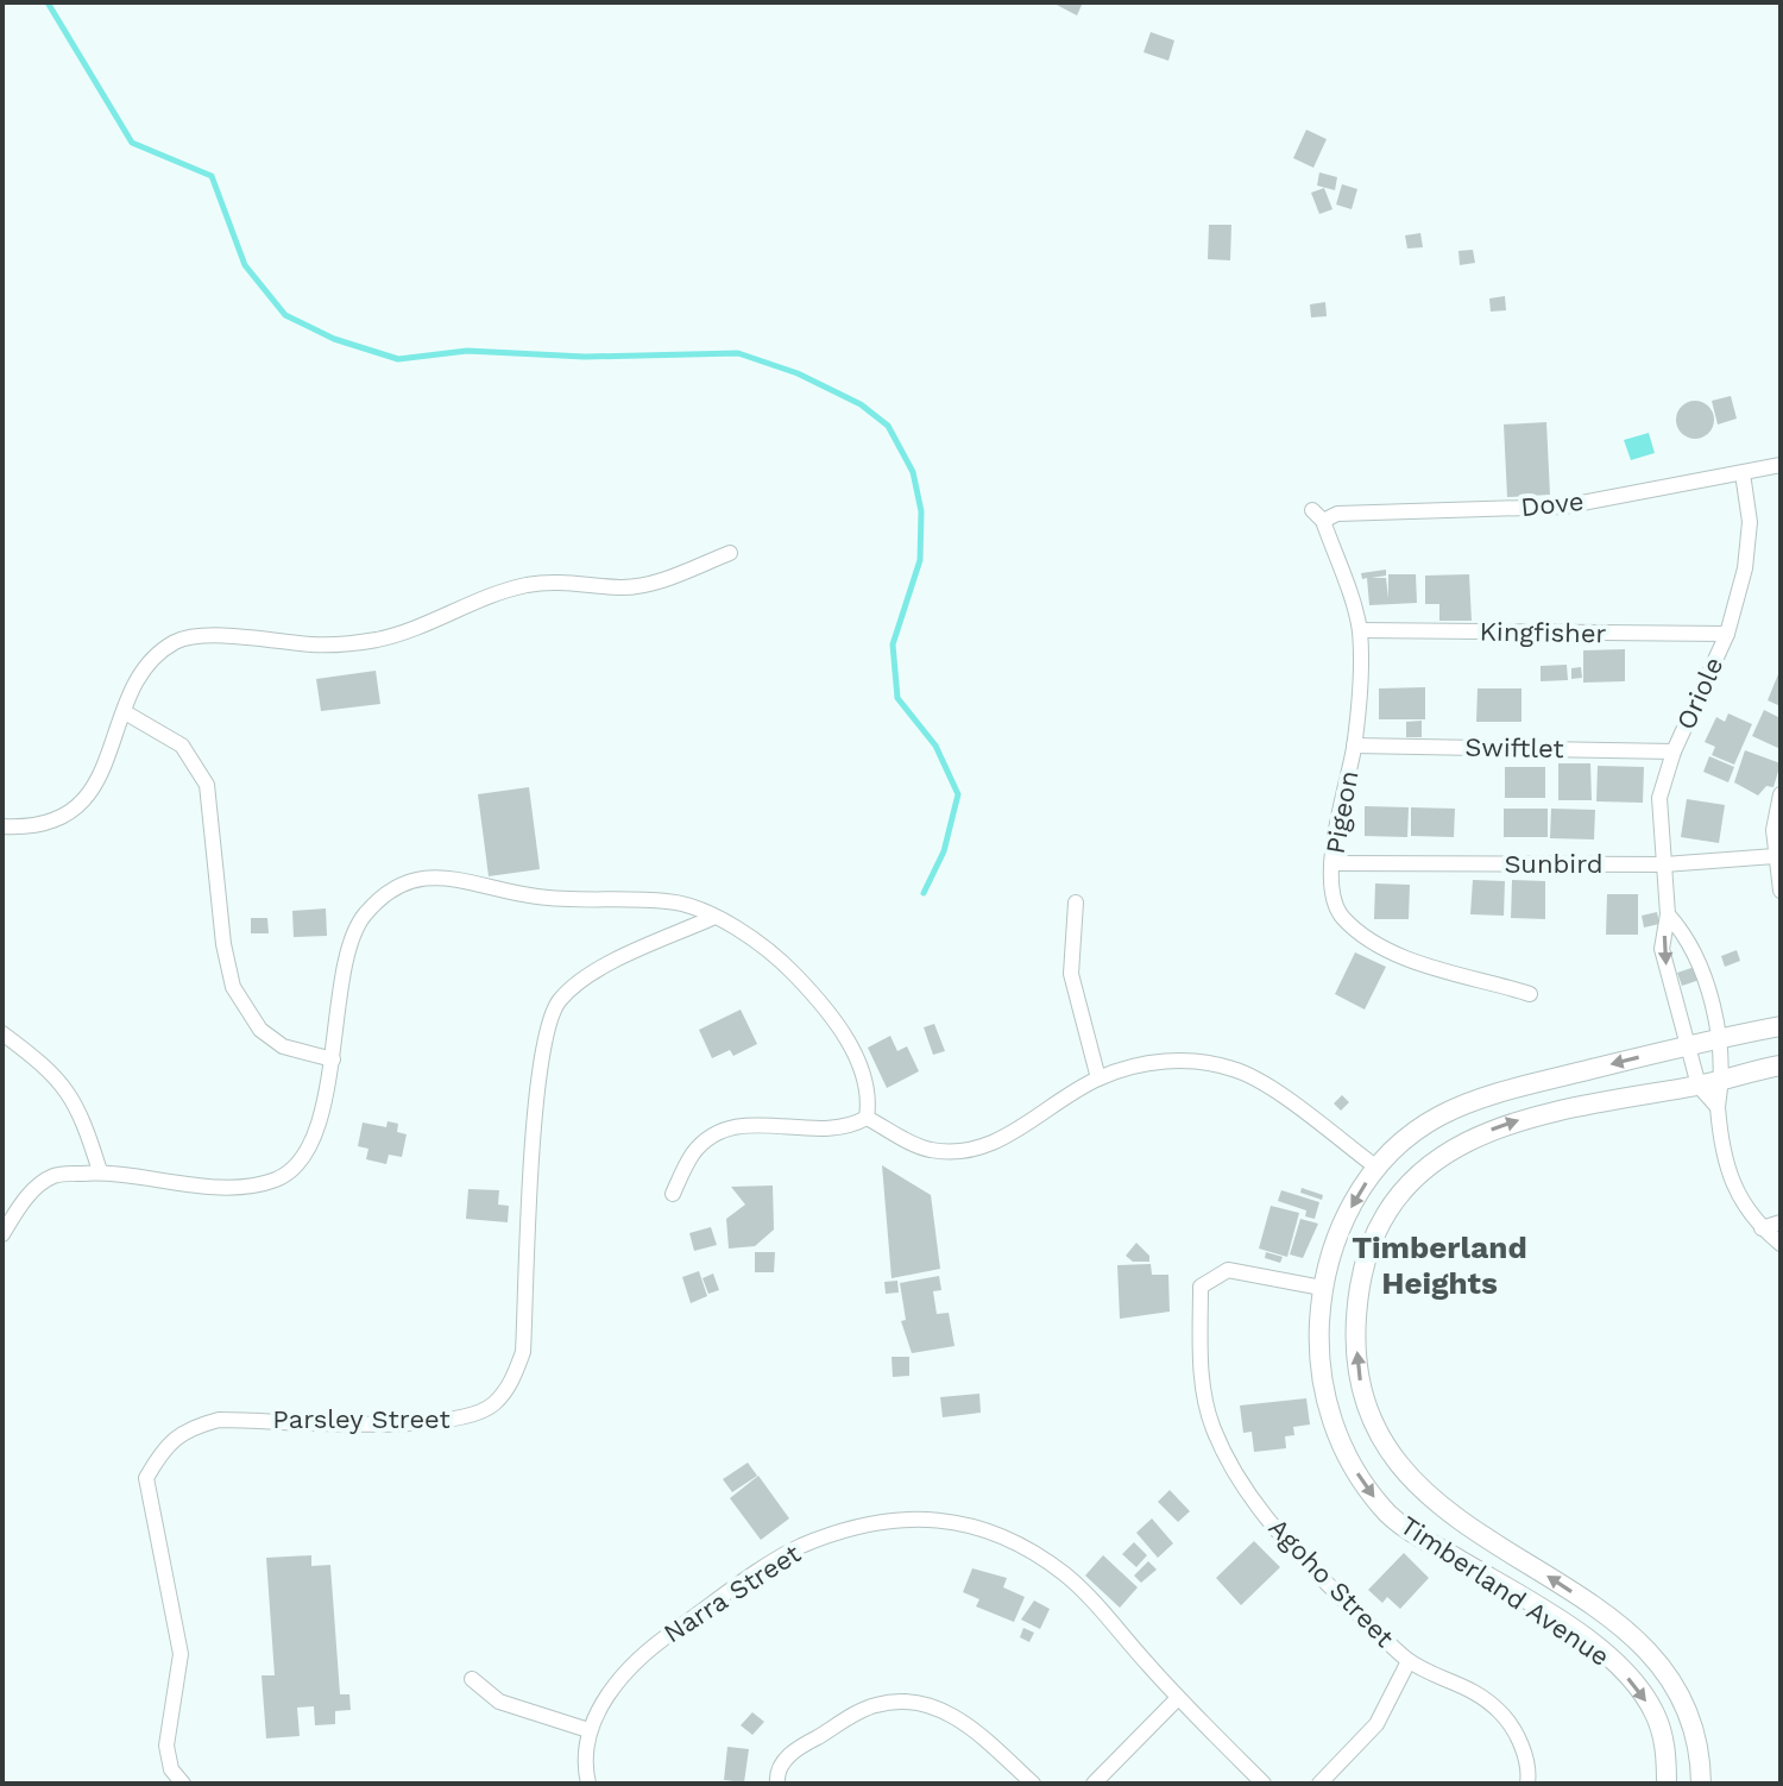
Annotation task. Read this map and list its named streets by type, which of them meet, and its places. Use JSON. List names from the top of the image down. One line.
{"streets":{"street":["Dove","Kingfisher","Oriole","Swiftlet","Pigeon","Sunbird","Parsley Street","Agoho Street","Timberland Avenue","Narra Street"]},"crossings":[["Dove","Oriole"],["Dove","Pigeon"],["Kingfisher","Oriole"],["Kingfisher","Pigeon"],["Oriole","Swiftlet"],["Oriole","Sunbird"],["Oriole","Timberland Avenue"],["Swiftlet","Pigeon"],["Pigeon","Sunbird"],["Agoho Street","Timberland Avenue"]],"districts":["Timberland Heights"]}
